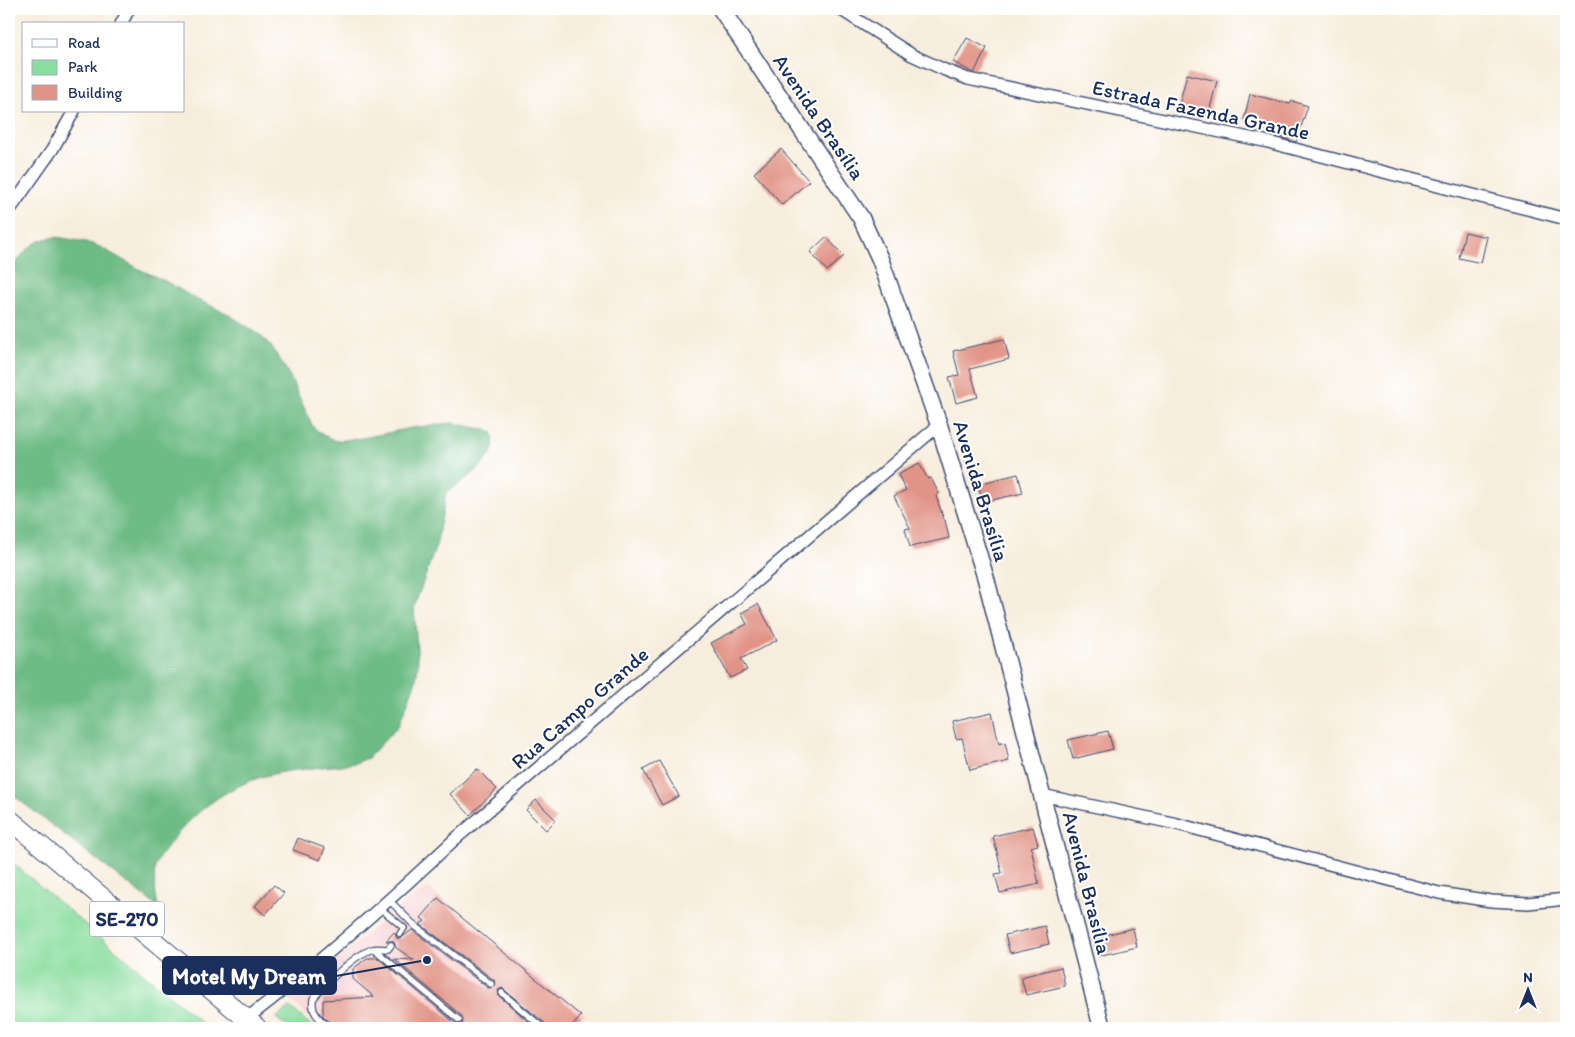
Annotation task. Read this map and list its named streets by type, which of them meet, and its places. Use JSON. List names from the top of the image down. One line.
{"streets":{"main road":["Avenida Brasília","SE-270"],"street":["Estrada Fazenda Grande","Rua Campo Grande"]},"crossings":[["Avenida Brasília","Rua Campo Grande"],["Rua Campo Grande","SE-270"]],"places":["Motel My Dream"],"legend":["Road","Park","Building"],"north":"top"}
